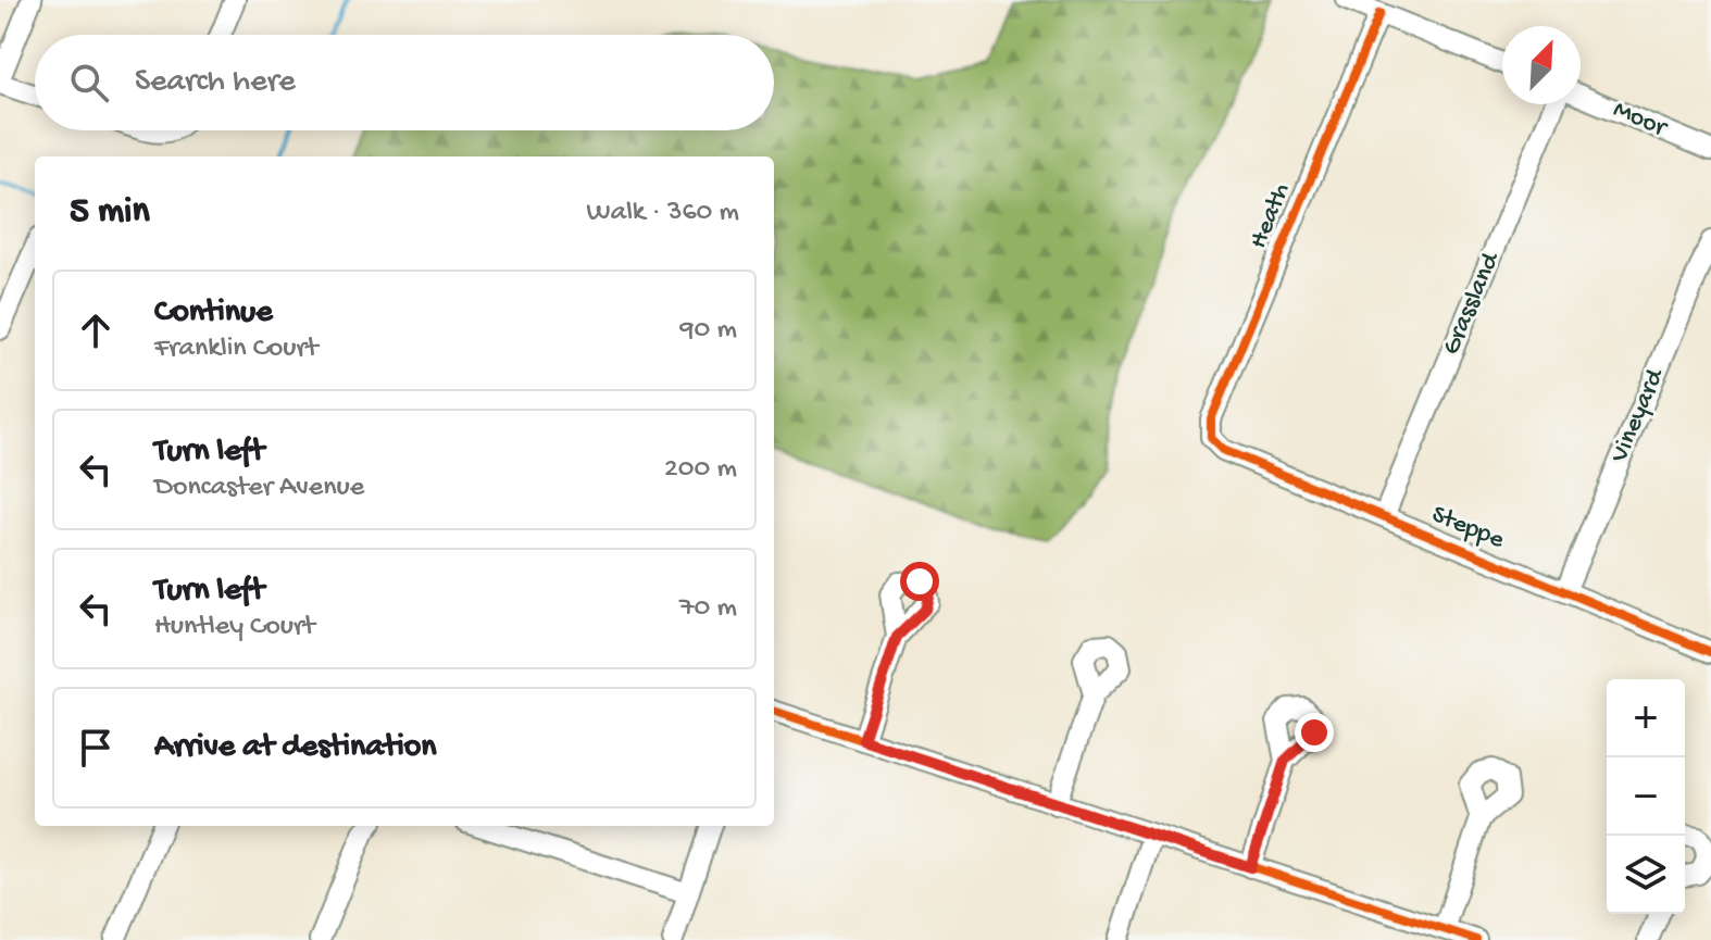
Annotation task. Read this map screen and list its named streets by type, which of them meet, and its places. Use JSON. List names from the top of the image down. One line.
{"streets":{"street":["Moor","Heath","Grassland","Vineyard","Steppe"]},"crossings":[["Heath","Steppe"],["Grassland","Steppe"],["Vineyard","Steppe"]],"north":"top right","page":{"search":"Search here","heading":["5 min","Walk · 360 m"],"list":[["Continue","Franklin Court","90 m"],["Turn left","Doncaster Avenue","200 m"],["Turn left","Huntley Court","70 m"],"Arrive at destination"],"map_buttons":["+","−"]}}
